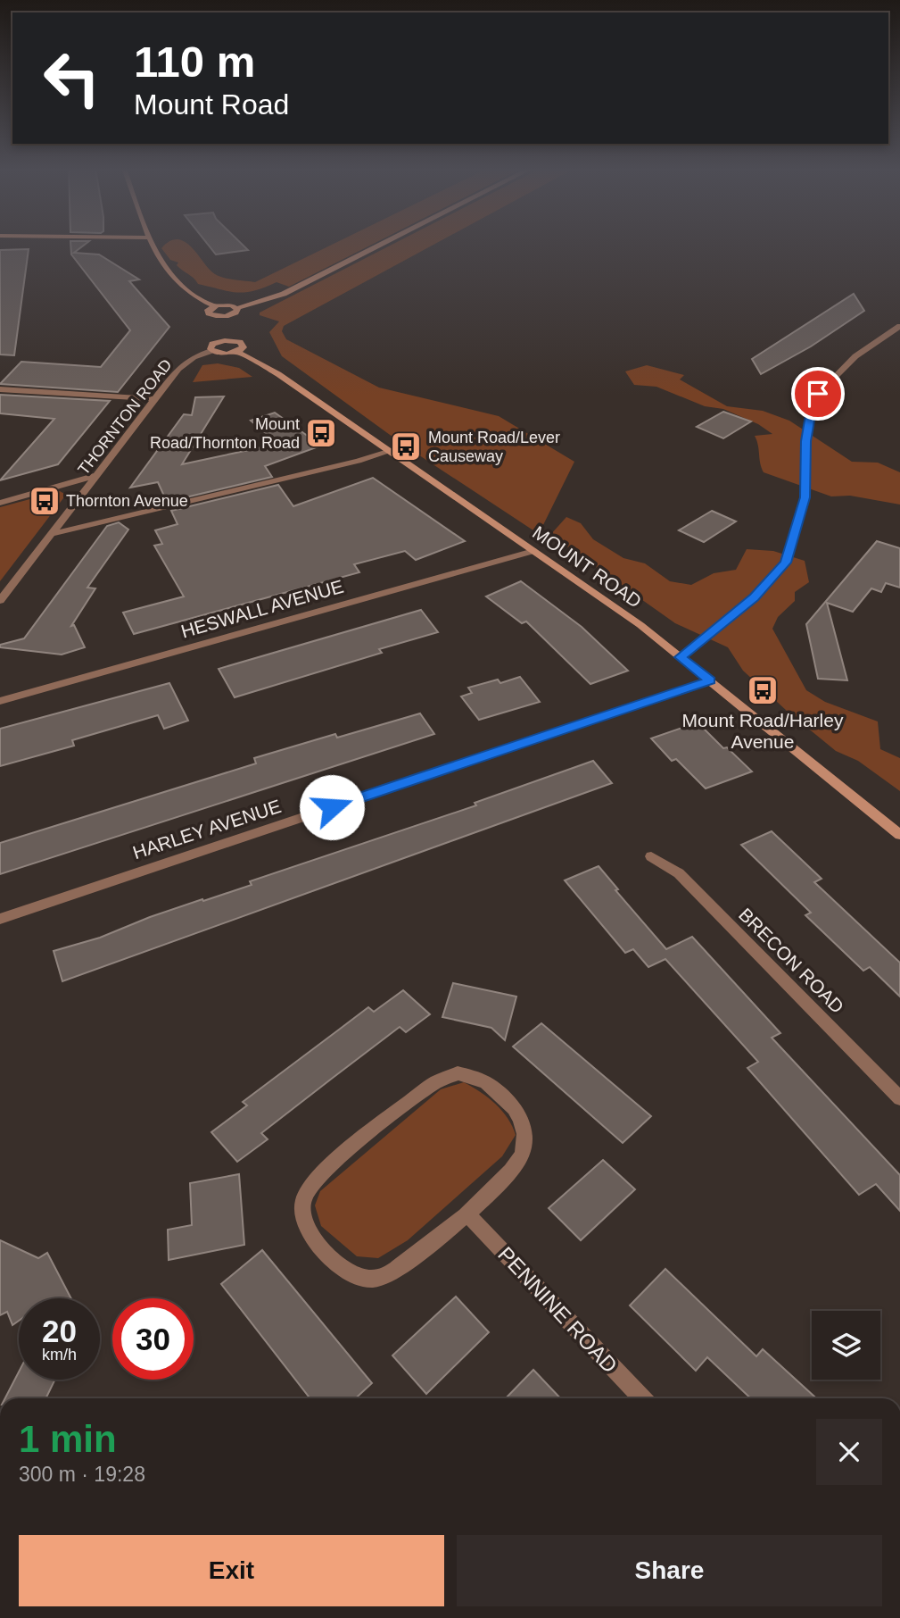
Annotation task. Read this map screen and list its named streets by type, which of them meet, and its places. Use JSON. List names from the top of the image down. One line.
{"streets":{"main road":["MOUNT ROAD"],"street":["THORNTON ROAD","HESWALL AVENUE","HARLEY AVENUE","BRECON ROAD","PENNINE ROAD"]},"crossings":[["MOUNT ROAD","HESWALL AVENUE"],["MOUNT ROAD","HARLEY AVENUE"]],"places":{"bus stop":["Mount Road/Thornton Road","Mount Road/Lever Causeway","Thornton Avenue","Mount Road/Harley Avenue"]},"page":{"turn":["110 m","Mount Road"],"speed":"20 km/h","limit":"30","heading":["1 min","300 m · 19:28"],"buttons":["Exit","Share"]}}
